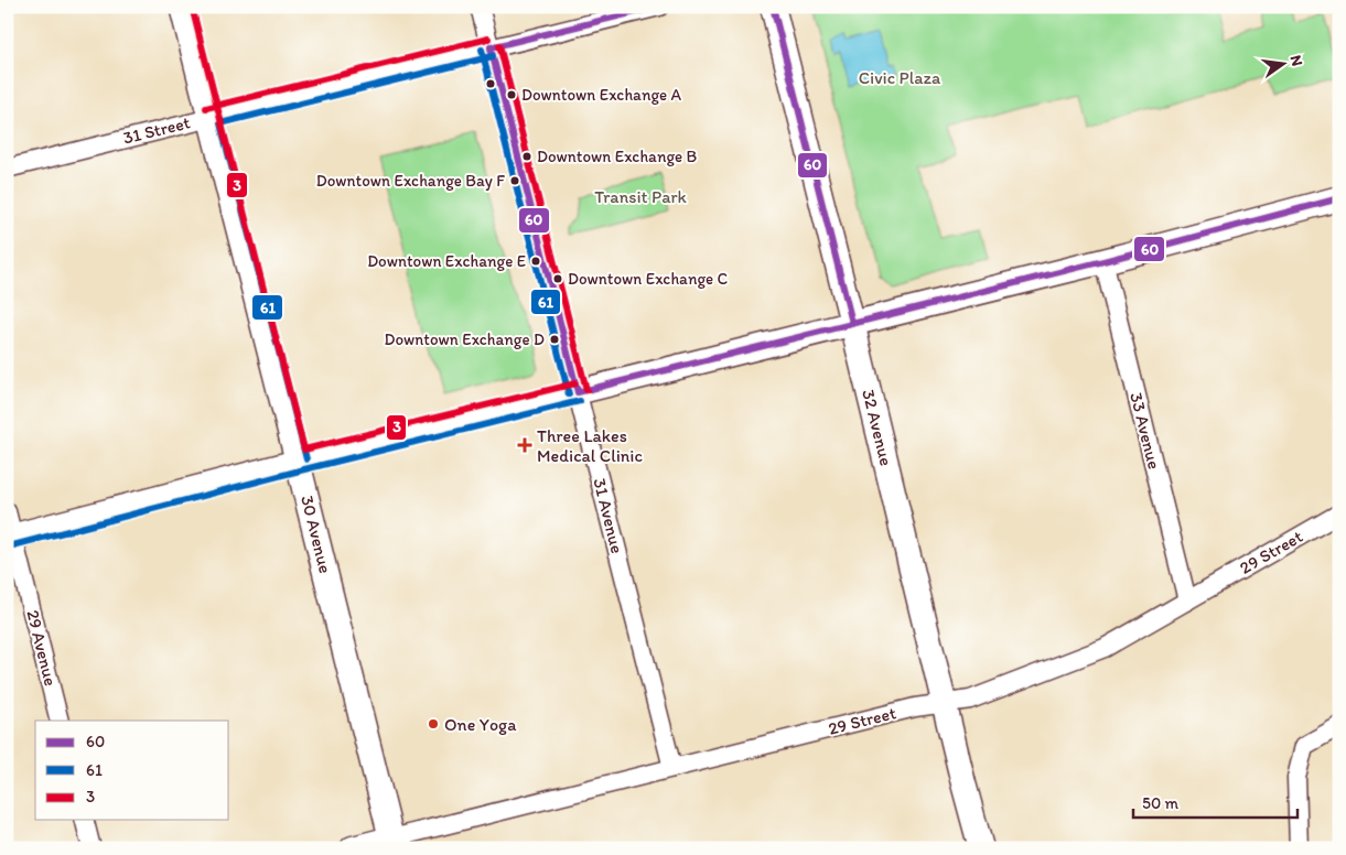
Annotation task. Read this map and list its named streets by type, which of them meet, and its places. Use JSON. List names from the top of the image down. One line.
{"streets":{"street":["31 Street","32 Avenue","33 Avenue","31 Avenue","30 Avenue","29 Street","29 Avenue"]},"crossings":[["31 Street","31 Avenue"],["31 Street","30 Avenue"],["32 Avenue","29 Street"],["33 Avenue","29 Street"],["31 Avenue","29 Street"],["30 Avenue","29 Street"]],"parks":["Civic Plaza","Transit Park"],"places":{"other":["Downtown Exchange A","Downtown Exchange B","Downtown Exchange Bay F","Downtown Exchange E","Downtown Exchange C","Downtown Exchange D","One Yoga"],"health":["Three Lakes Medical Clinic"]},"lines":["transit line 60","transit line 3","transit line 61"],"legend":["60","61","3"],"scale_bar":"50 m","north":"right"}
